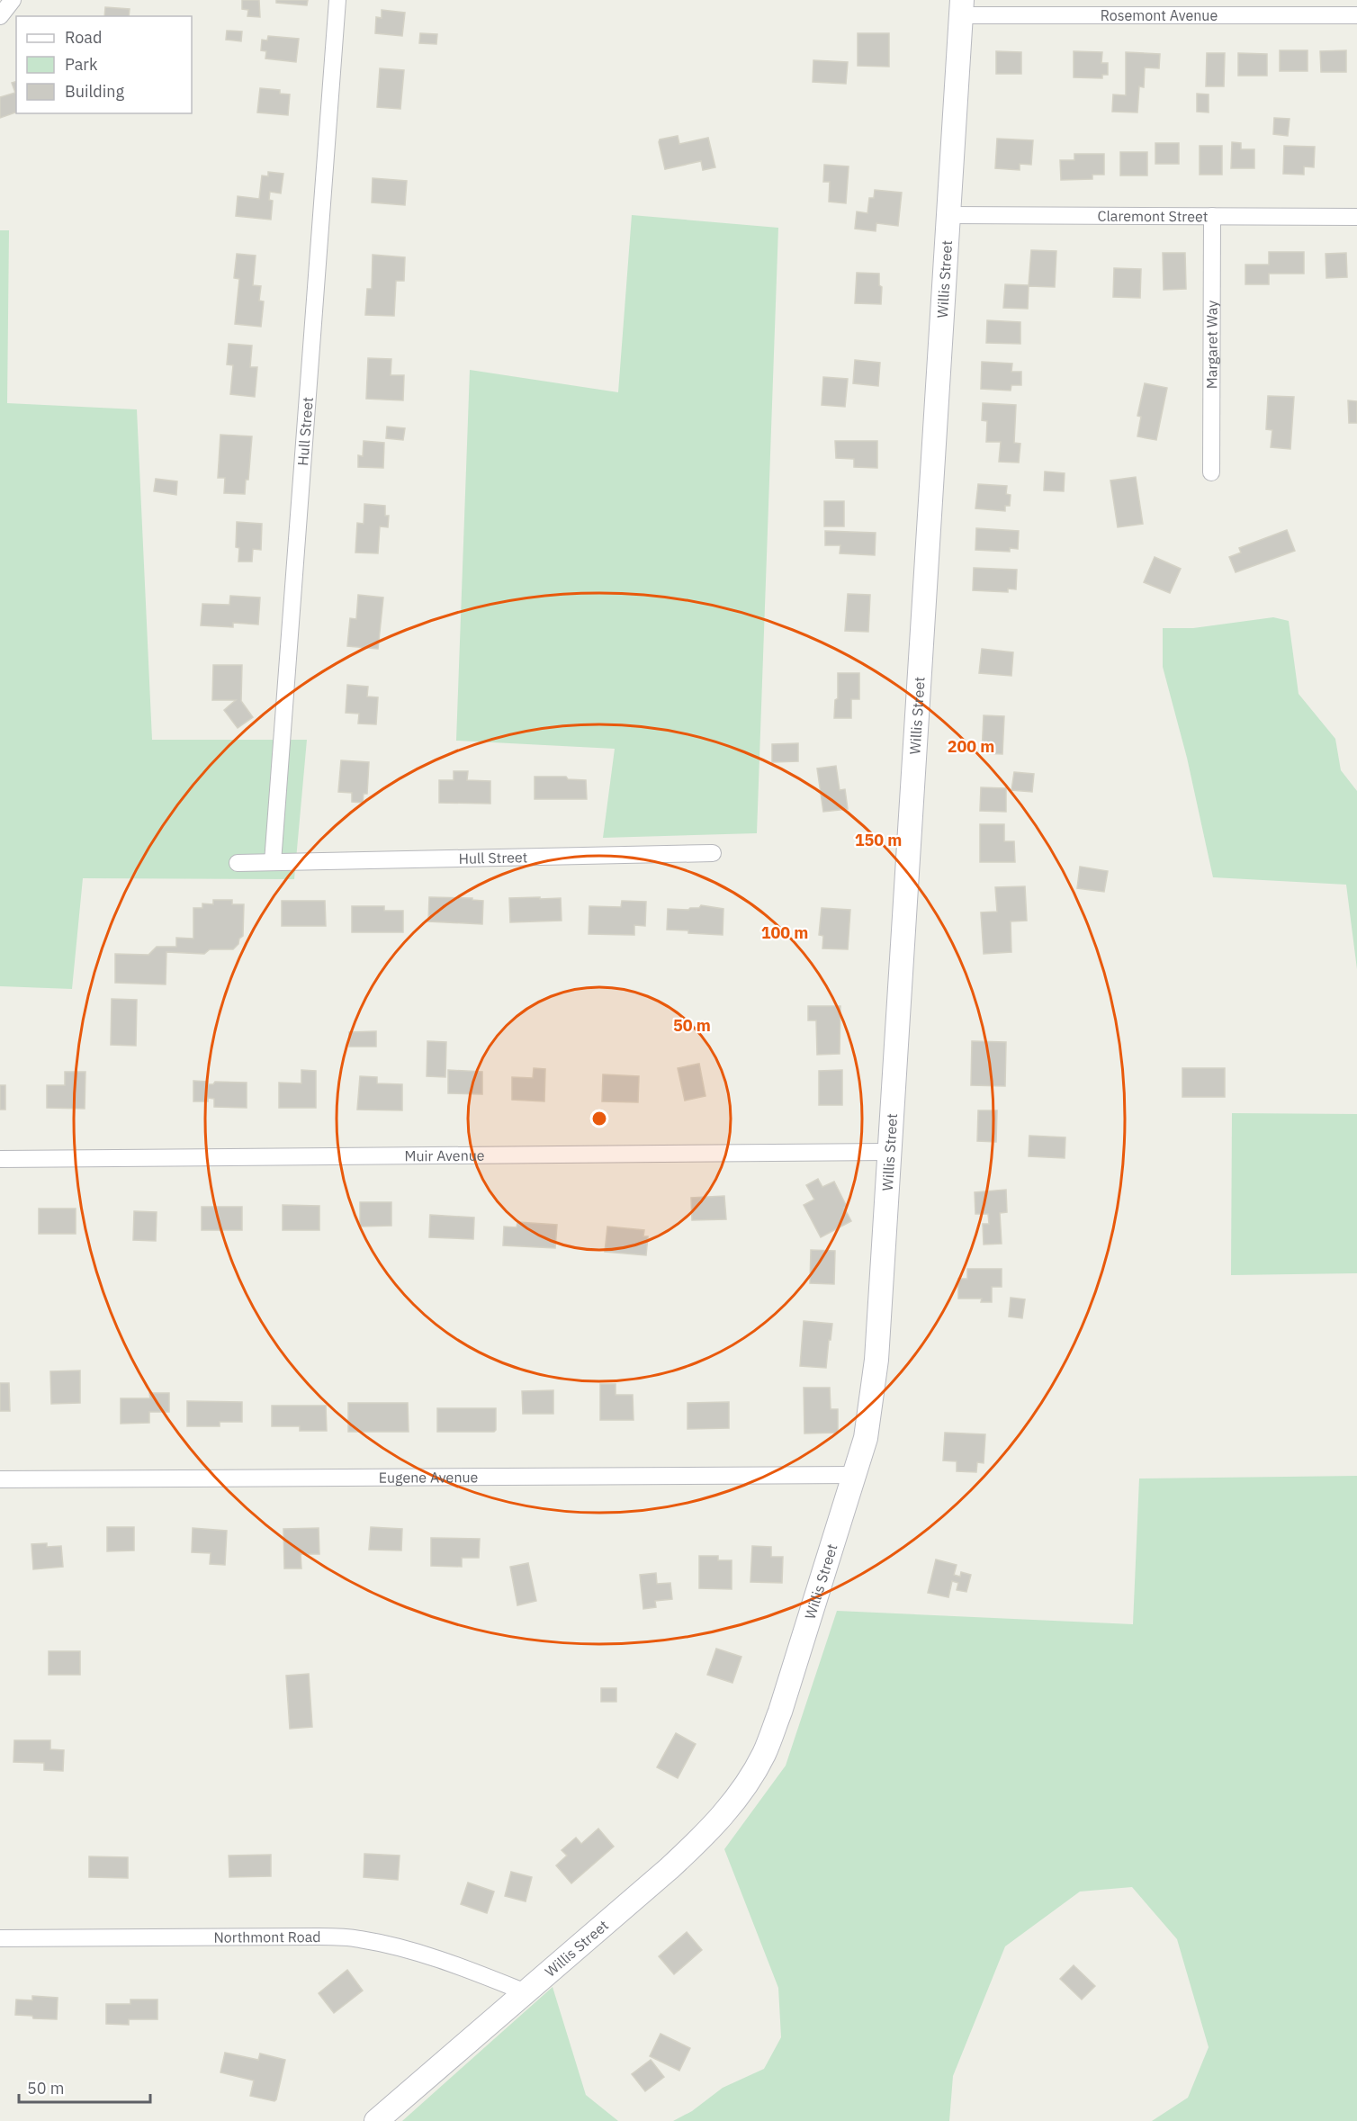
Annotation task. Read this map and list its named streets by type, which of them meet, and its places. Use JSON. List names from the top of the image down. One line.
{"streets":{"main road":["Willis Street"],"street":["Rosemont Avenue","Claremont Street","Margaret Way","Hull Street","Muir Avenue","Eugene Avenue","Northmont Road"]},"crossings":[["Rosemont Avenue","Willis Street"],["Claremont Street","Willis Street"],["Claremont Street","Margaret Way"],["Willis Street","Muir Avenue"],["Willis Street","Eugene Avenue"],["Willis Street","Northmont Road"]],"legend":["Road","Park","Building"],"scale_bar":"50 m","rings":["200 m","150 m","100 m","50 m"]}
